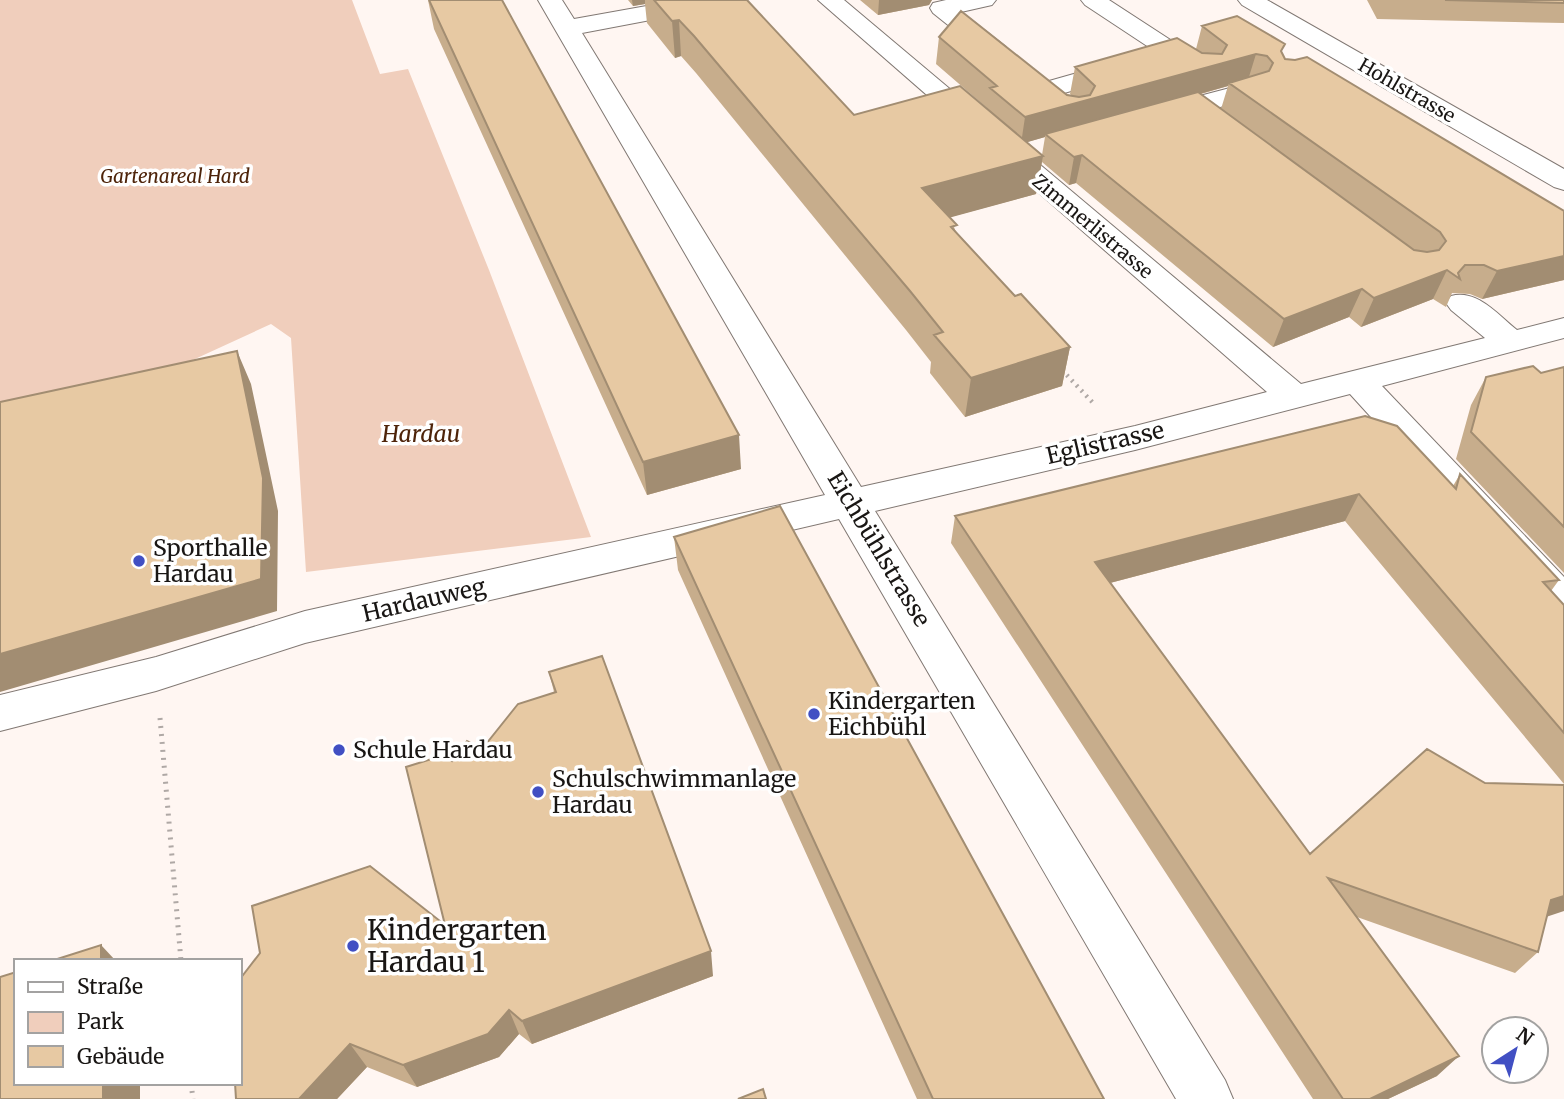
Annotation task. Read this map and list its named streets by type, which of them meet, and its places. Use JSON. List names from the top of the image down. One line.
{"streets":{"street":["Hohlstrasse","Zimmerlistrasse","Eglistrasse","Eichbühlstrasse","Hardauweg"]},"crossings":[["Zimmerlistrasse","Eglistrasse"],["Eglistrasse","Eichbühlstrasse"],["Eglistrasse","Hardauweg"],["Eichbühlstrasse","Hardauweg"]],"parks":["Gartenareal Hard","Hardau"],"places":["Sporthalle Hardau","Kindergarten Eichbühl","Schule Hardau","Schulschwimmanlage Hardau","Kindergarten Hardau 1"],"legend":["Straße","Park","Gebäude"],"north":"top right"}
